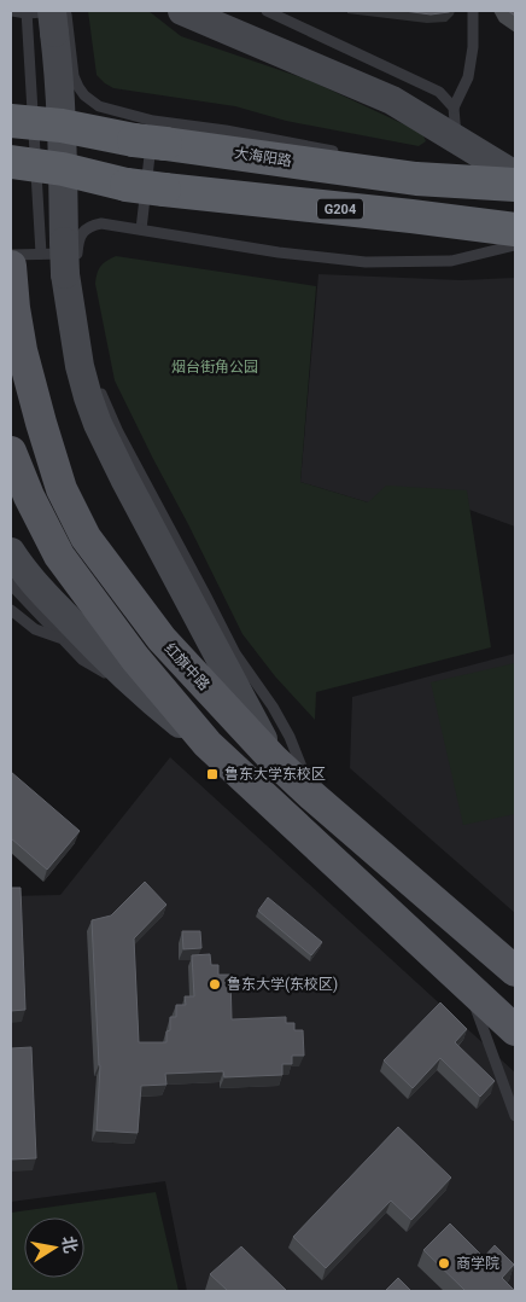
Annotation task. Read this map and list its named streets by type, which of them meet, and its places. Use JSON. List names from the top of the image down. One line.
{"streets":{"highway":["大海阳路","G204"],"main road":["红旗中路"]},"parks":["烟台街角公园"],"places":{"transit":["鲁东大学东校区"],"other":["鲁东大学(东校区)","商学院"]},"north":"right"}
